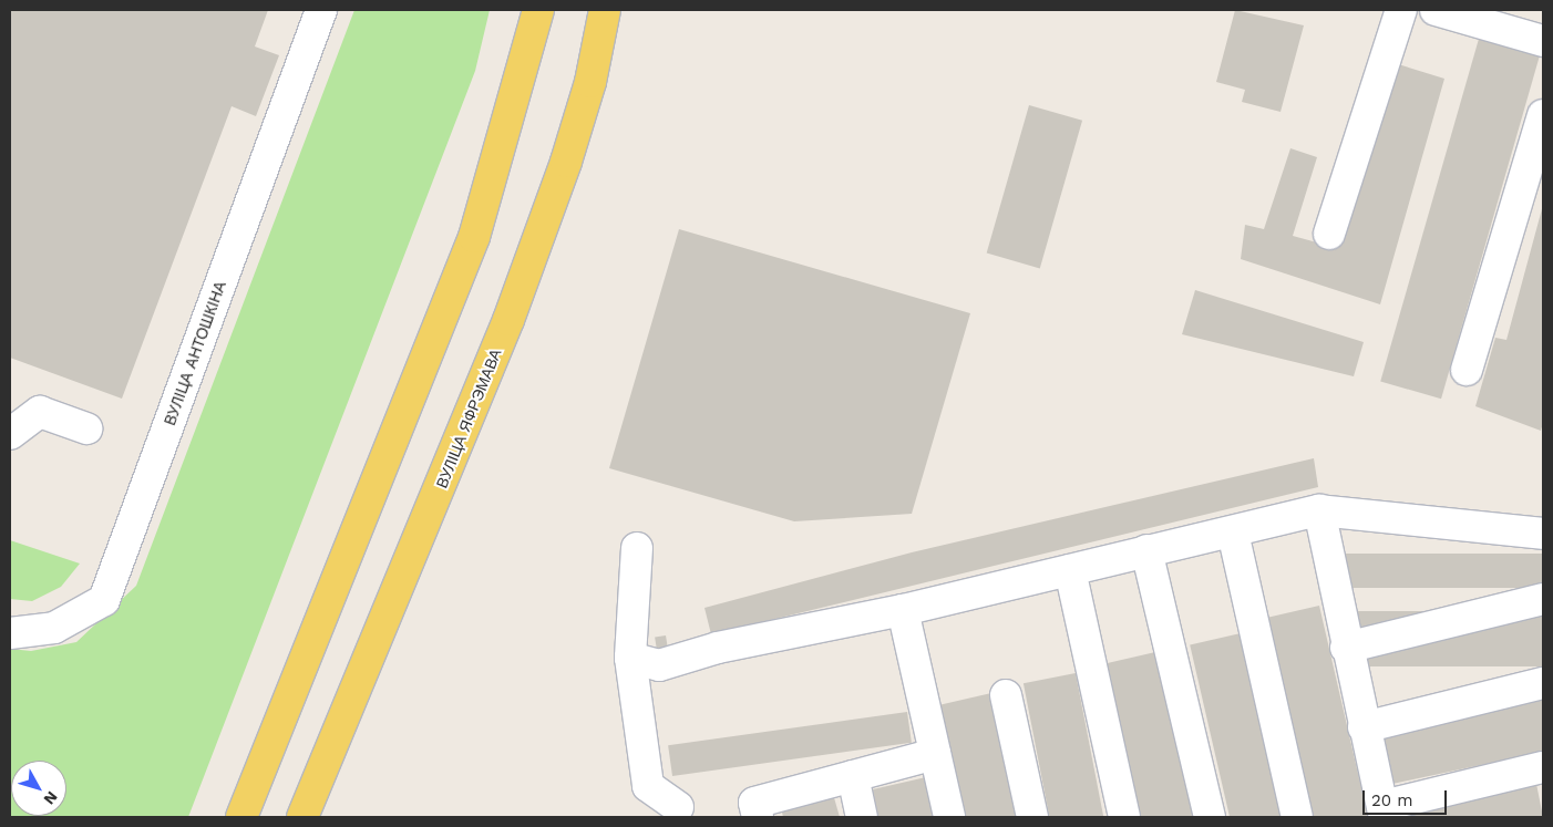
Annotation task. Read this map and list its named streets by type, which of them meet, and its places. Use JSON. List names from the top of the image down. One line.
{"streets":{"main road":["ВУЛІЦА ЯФРЭМАВА"],"street":["ВУЛІЦА АНТОШКІНА"]},"scale_bar":"20 m","north":"bottom right"}
